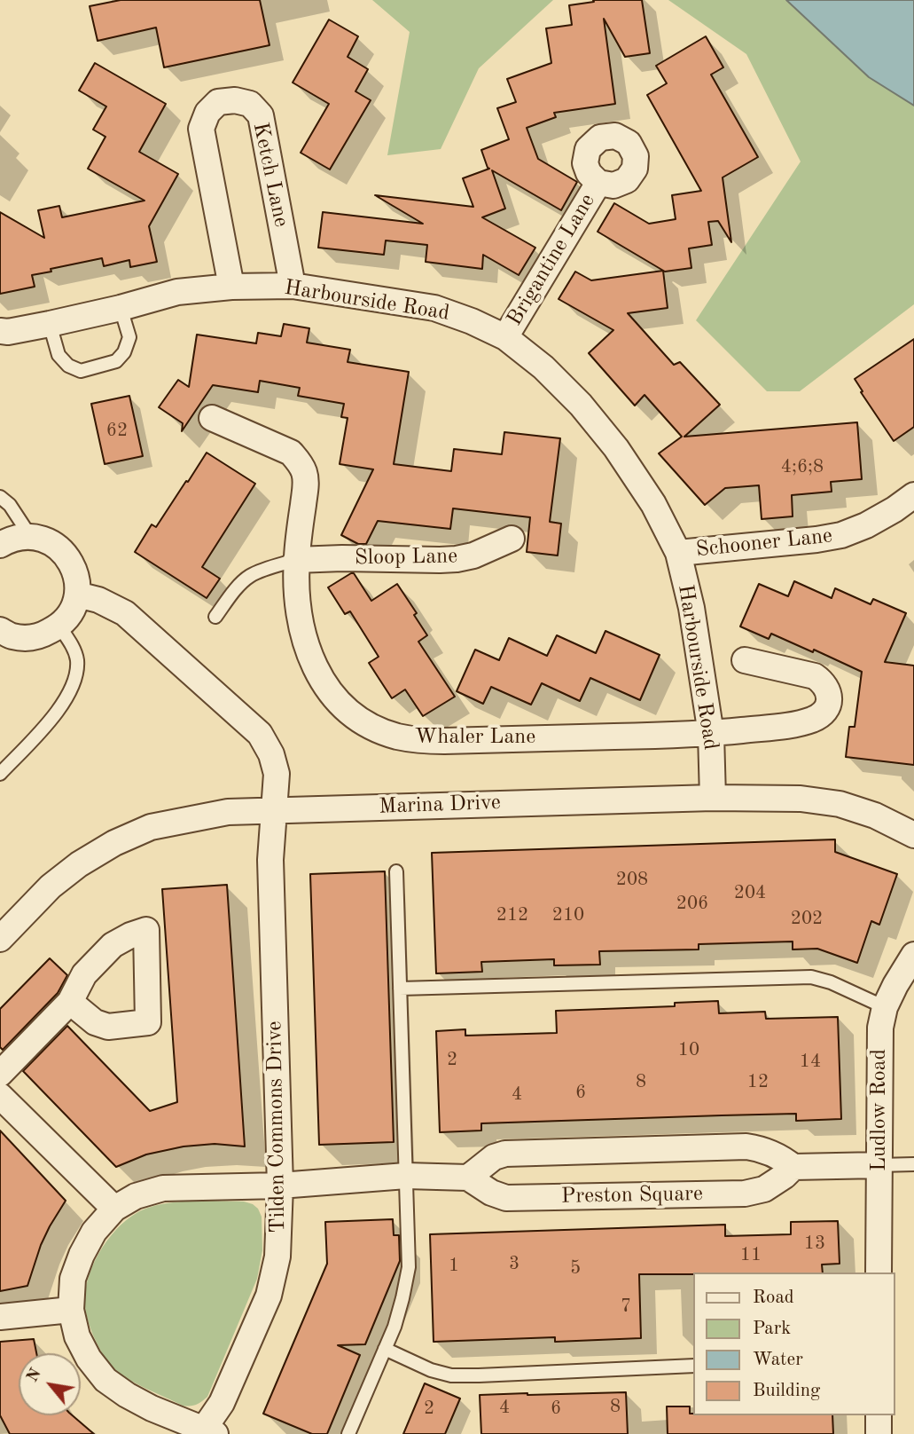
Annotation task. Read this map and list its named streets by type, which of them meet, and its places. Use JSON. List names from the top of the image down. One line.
{"streets":{"street":["Ketch Lane","Brigantine Lane","Harbourside Road","Schooner Lane","Sloop Lane","Whaler Lane","Marina Drive","Ludlow Road","Tilden Commons Drive","Preston Square"]},"crossings":[["Ketch Lane","Harbourside Road"],["Brigantine Lane","Harbourside Road"],["Harbourside Road","Schooner Lane"],["Harbourside Road","Whaler Lane"],["Harbourside Road","Marina Drive"],["Sloop Lane","Whaler Lane"],["Marina Drive","Tilden Commons Drive"]],"house_numbers":["62","4;6;8","208","204","206","212","210","202","10","2","14","8","12","6","4","13","11","3","1","5","7","8","4","2","6"],"legend":["Road","Park","Water","Building"],"north":"top left"}
